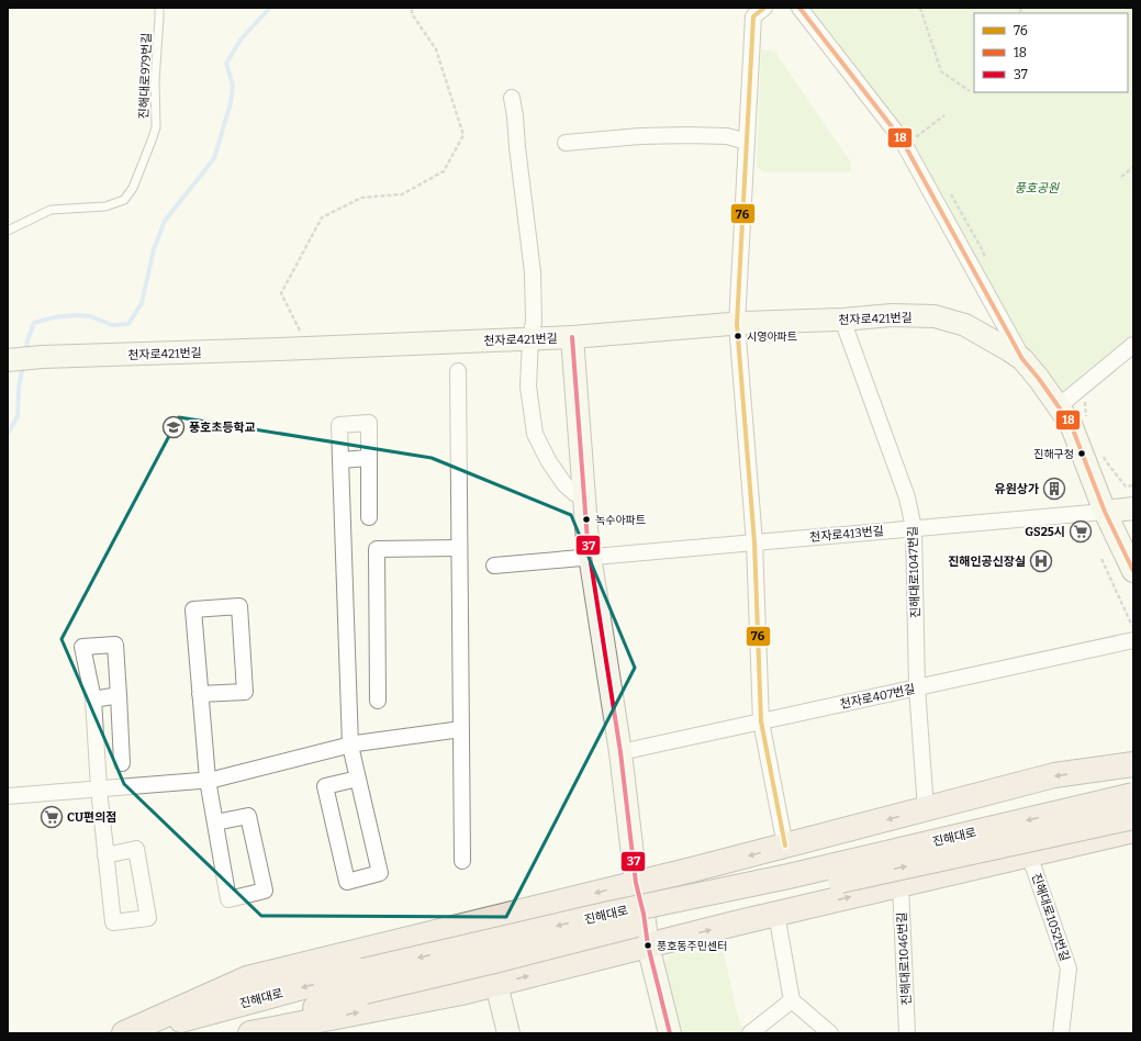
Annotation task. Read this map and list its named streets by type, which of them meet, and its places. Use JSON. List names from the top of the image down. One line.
{"streets":{"highway":["진해대로"],"main road":["천자로421번길"],"street":["천자로413번길","진해대로1047번길","천자로407번길","진해대로1052번길","진해대로1046번길"],"lane":["진해대로979번길"]},"crossings":[["천자로421번길","천자로413번길"],["천자로421번길","진해대로1047번길"],["천자로413번길","진해대로1047번길"],["진해대로1047번길","천자로407번길"]],"parks":["풍호공원"],"places":{"other":["시영아파트","진해구청","녹수아파트","풍호동주민센터"],"school or university":["풍호초등학교"],"building":["유원상가"],"supermarket":["GS25시","CU편의점"],"hospital":["진해인공신장실"]},"lines":["transit line 76","transit line 18","transit line 37"],"legend":["76","18","37"]}
